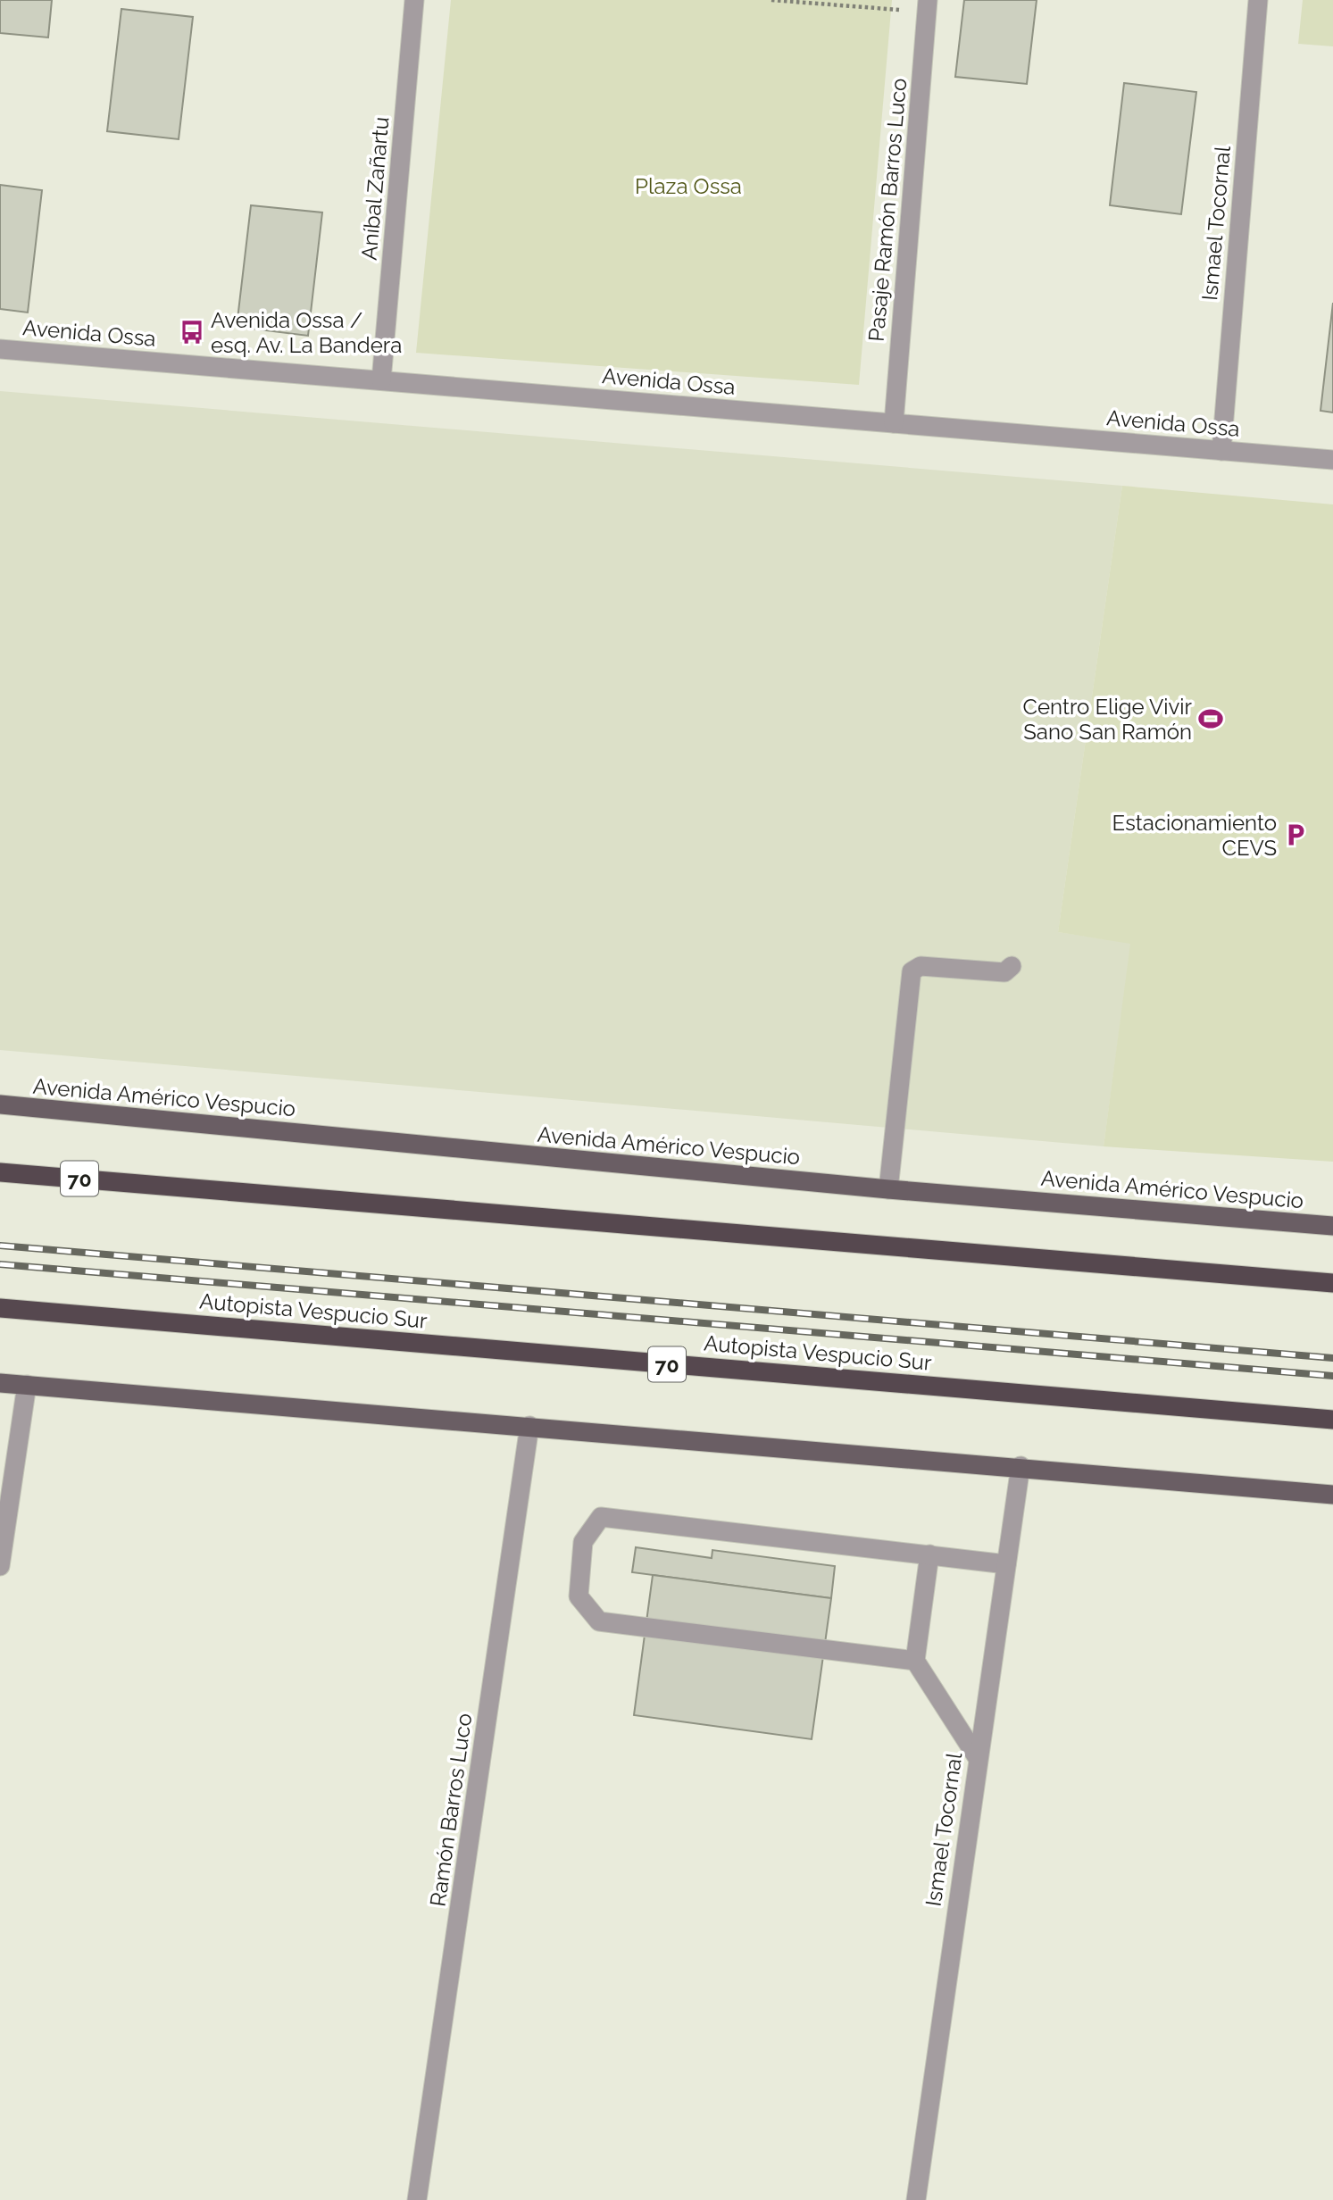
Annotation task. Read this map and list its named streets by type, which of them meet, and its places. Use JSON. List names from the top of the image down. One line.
{"streets":{"highway":["70","Autopista Vespucio Sur"],"main road":["Avenida Américo Vespucio"],"street":["Aníbal Zañartu","Pasaje Ramón Barros Luco","Ismael Tocornal","Avenida Ossa","Ramón Barros Luco"]},"crossings":[["Aníbal Zañartu","Avenida Ossa"],["Pasaje Ramón Barros Luco","Avenida Ossa"],["Ismael Tocornal","Avenida Ossa"]],"parks":["Plaza Ossa"],"places":{"bus stop":["Avenida Ossa / esq. Av. La Bandera"],"sports":["Centro Elige Vivir Sano San Ramón"],"parking":["Estacionamiento CEVS"]}}
